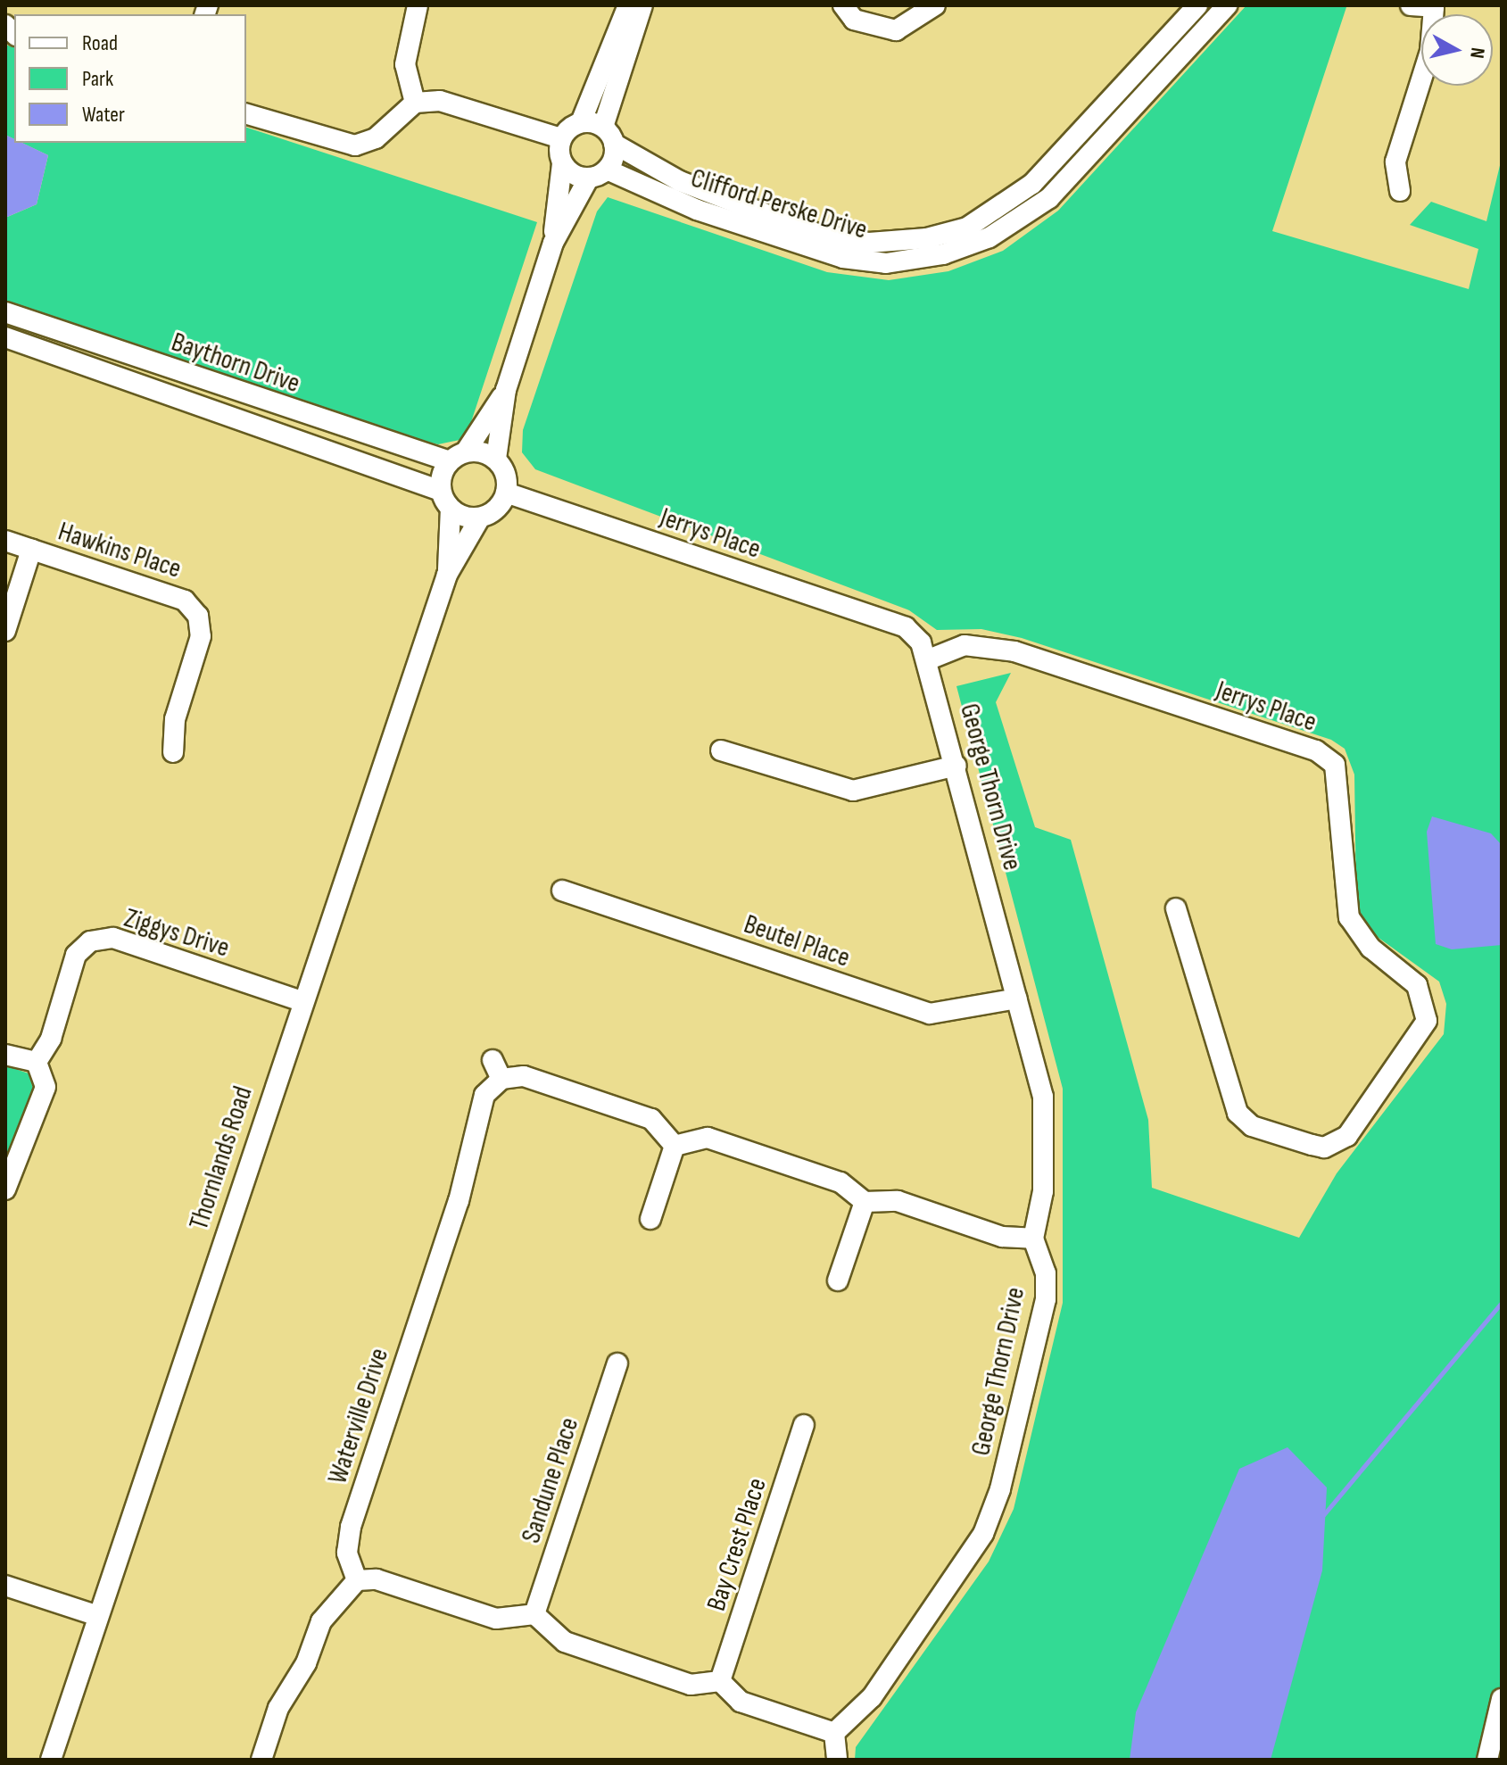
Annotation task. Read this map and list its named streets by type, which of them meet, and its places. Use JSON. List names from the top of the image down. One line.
{"streets":{"street":["Clifford Perske Drive","Baythorn Drive","Jerrys Place","Hawkins Place","George Thorn Drive","Ziggys Drive","Beutel Place","Thornlands Road","Waterville Drive","Sandune Place","Bay Crest Place"]},"crossings":[["Baythorn Drive","Jerrys Place"],["Baythorn Drive","Thornlands Road"],["Jerrys Place","George Thorn Drive"],["Jerrys Place","Thornlands Road"],["George Thorn Drive","Beutel Place"],["Ziggys Drive","Thornlands Road"]],"legend":["Road","Park","Water"],"north":"right"}
